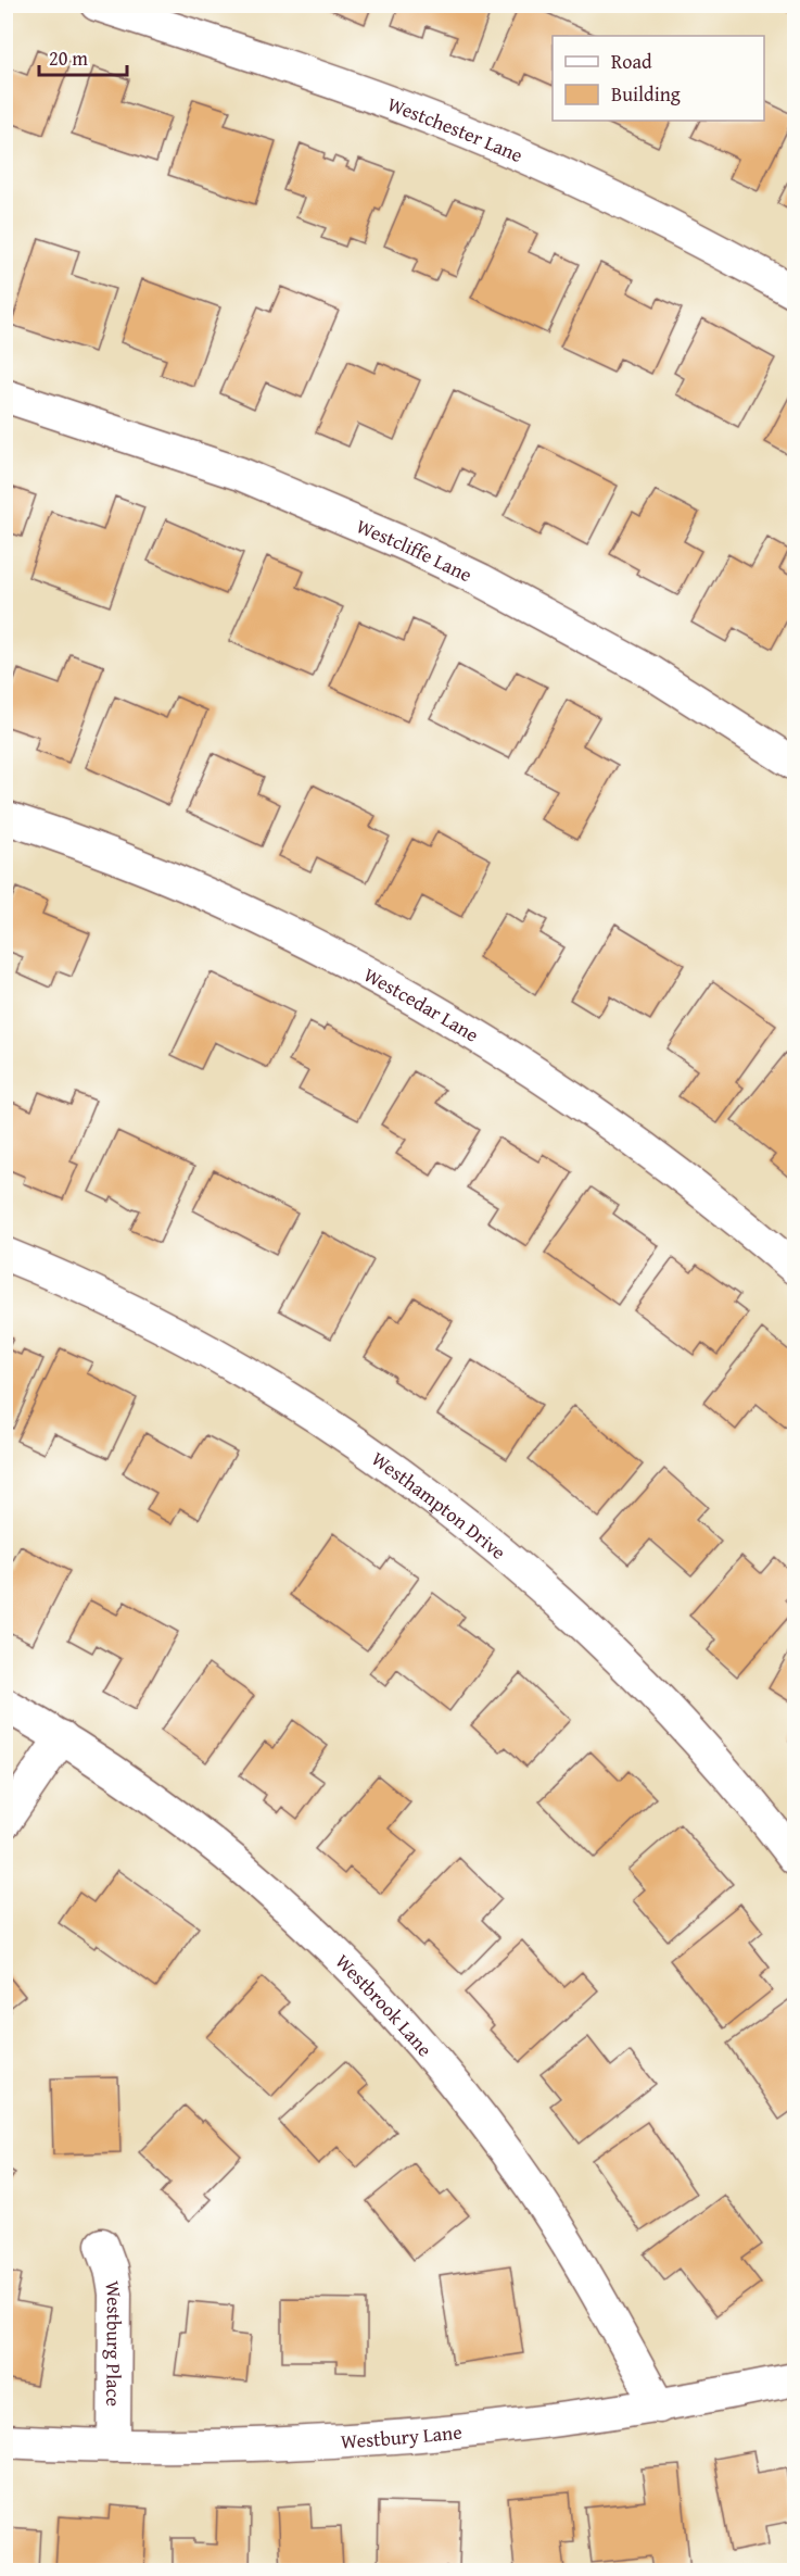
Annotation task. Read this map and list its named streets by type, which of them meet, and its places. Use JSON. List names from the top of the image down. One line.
{"streets":{"street":["Westchester Lane","Westcliffe Lane","Westcedar Lane","Westhampton Drive","Westbrook Lane","Westburg Place","Westbury Lane"]},"crossings":[["Westbrook Lane","Westbury Lane"],["Westburg Place","Westbury Lane"]],"legend":["Road","Building"],"scale_bar":"20 m"}
